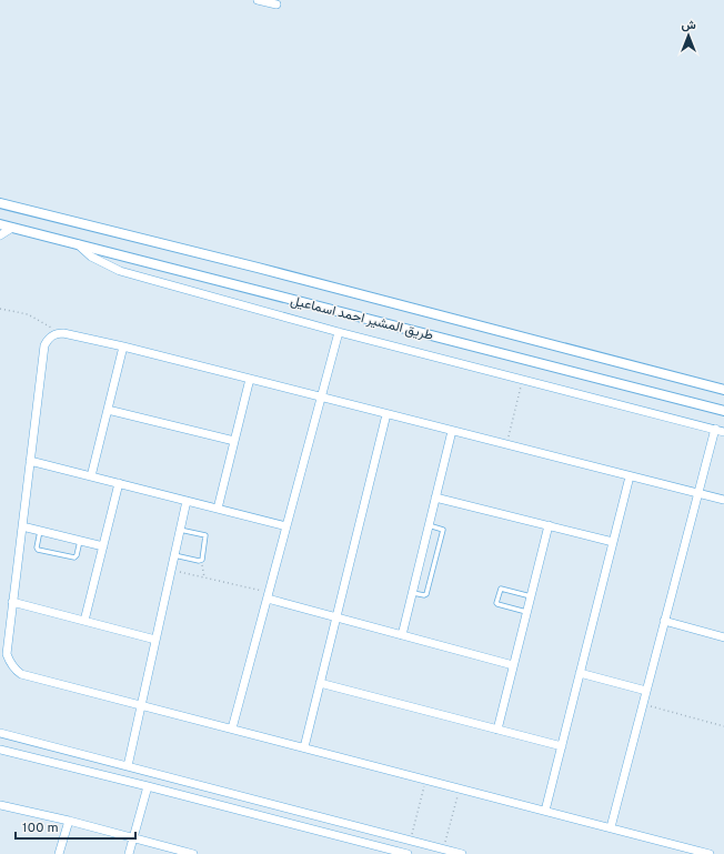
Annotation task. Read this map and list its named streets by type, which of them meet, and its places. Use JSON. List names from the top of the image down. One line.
{"streets":{"street":["طريق المشير احمد اسماعيل"]},"scale_bar":"100 m","north":"top"}
